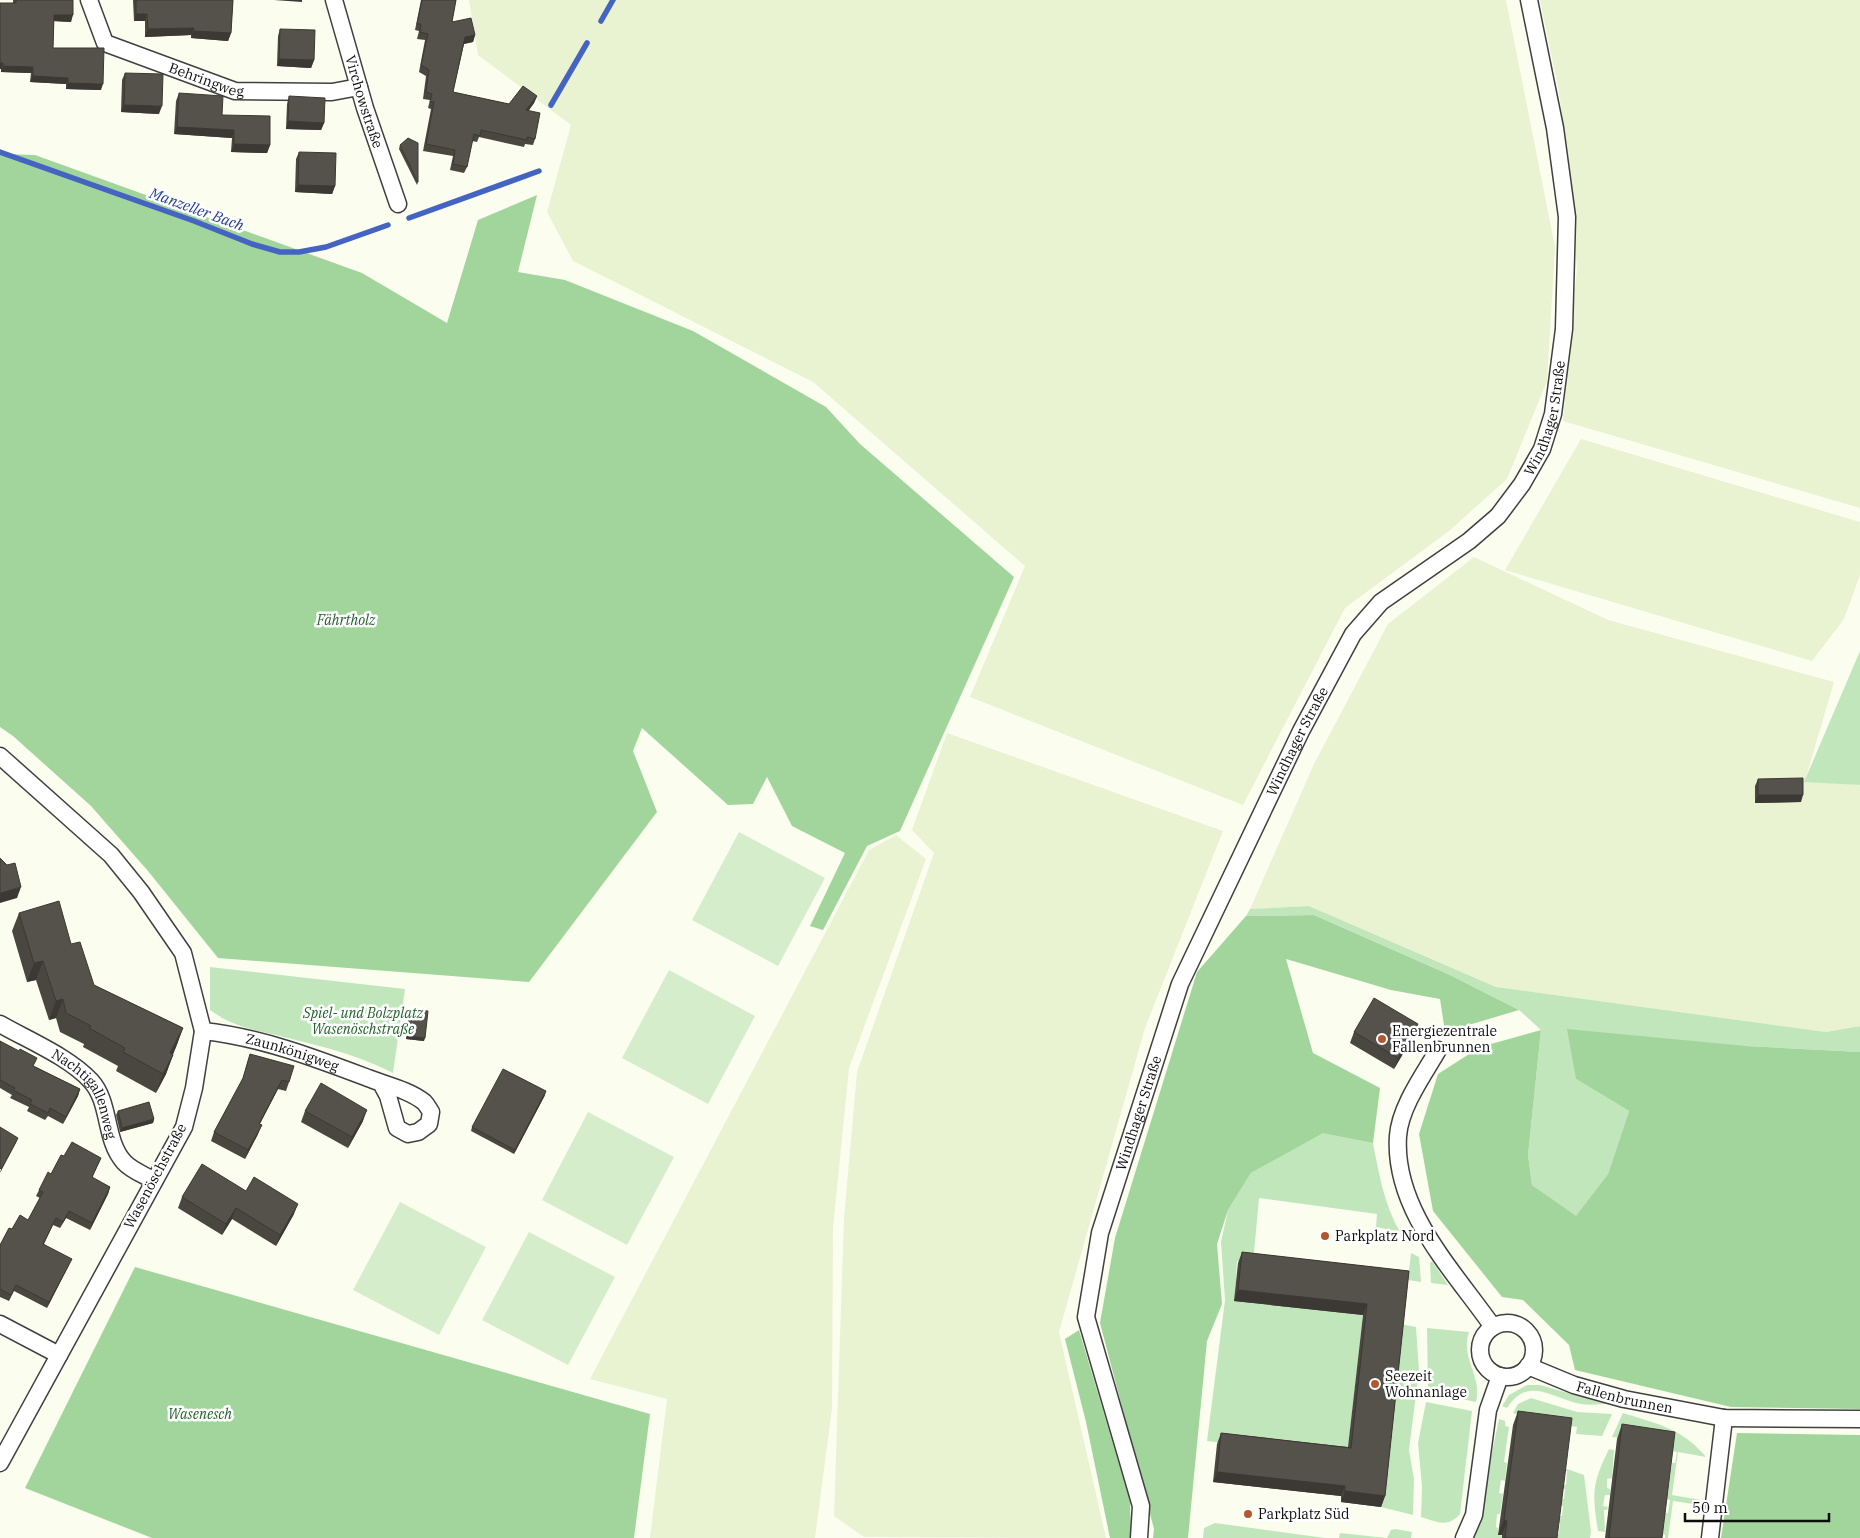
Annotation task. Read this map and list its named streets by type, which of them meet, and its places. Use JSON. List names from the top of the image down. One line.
{"streets":{"street":["Behringweg","Virchowstraße","Windhager Straße","Zaunkönigweg","Nachtigallenweg","Wasenöschstraße","Fallenbrunnen"]},"crossings":[["Behringweg","Virchowstraße"],["Zaunkönigweg","Wasenöschstraße"],["Nachtigallenweg","Wasenöschstraße"]],"water":["Manzeller Bach"],"parks":["Fährtholz","Spiel- und Bolzplatz Wasenöschstraße","Wasenesch"],"places":["Energiezentrale Fallenbrunnen","Parkplatz Nord","Seezeit Wohnanlage","Parkplatz Süd"],"scale_bar":"50 m"}
